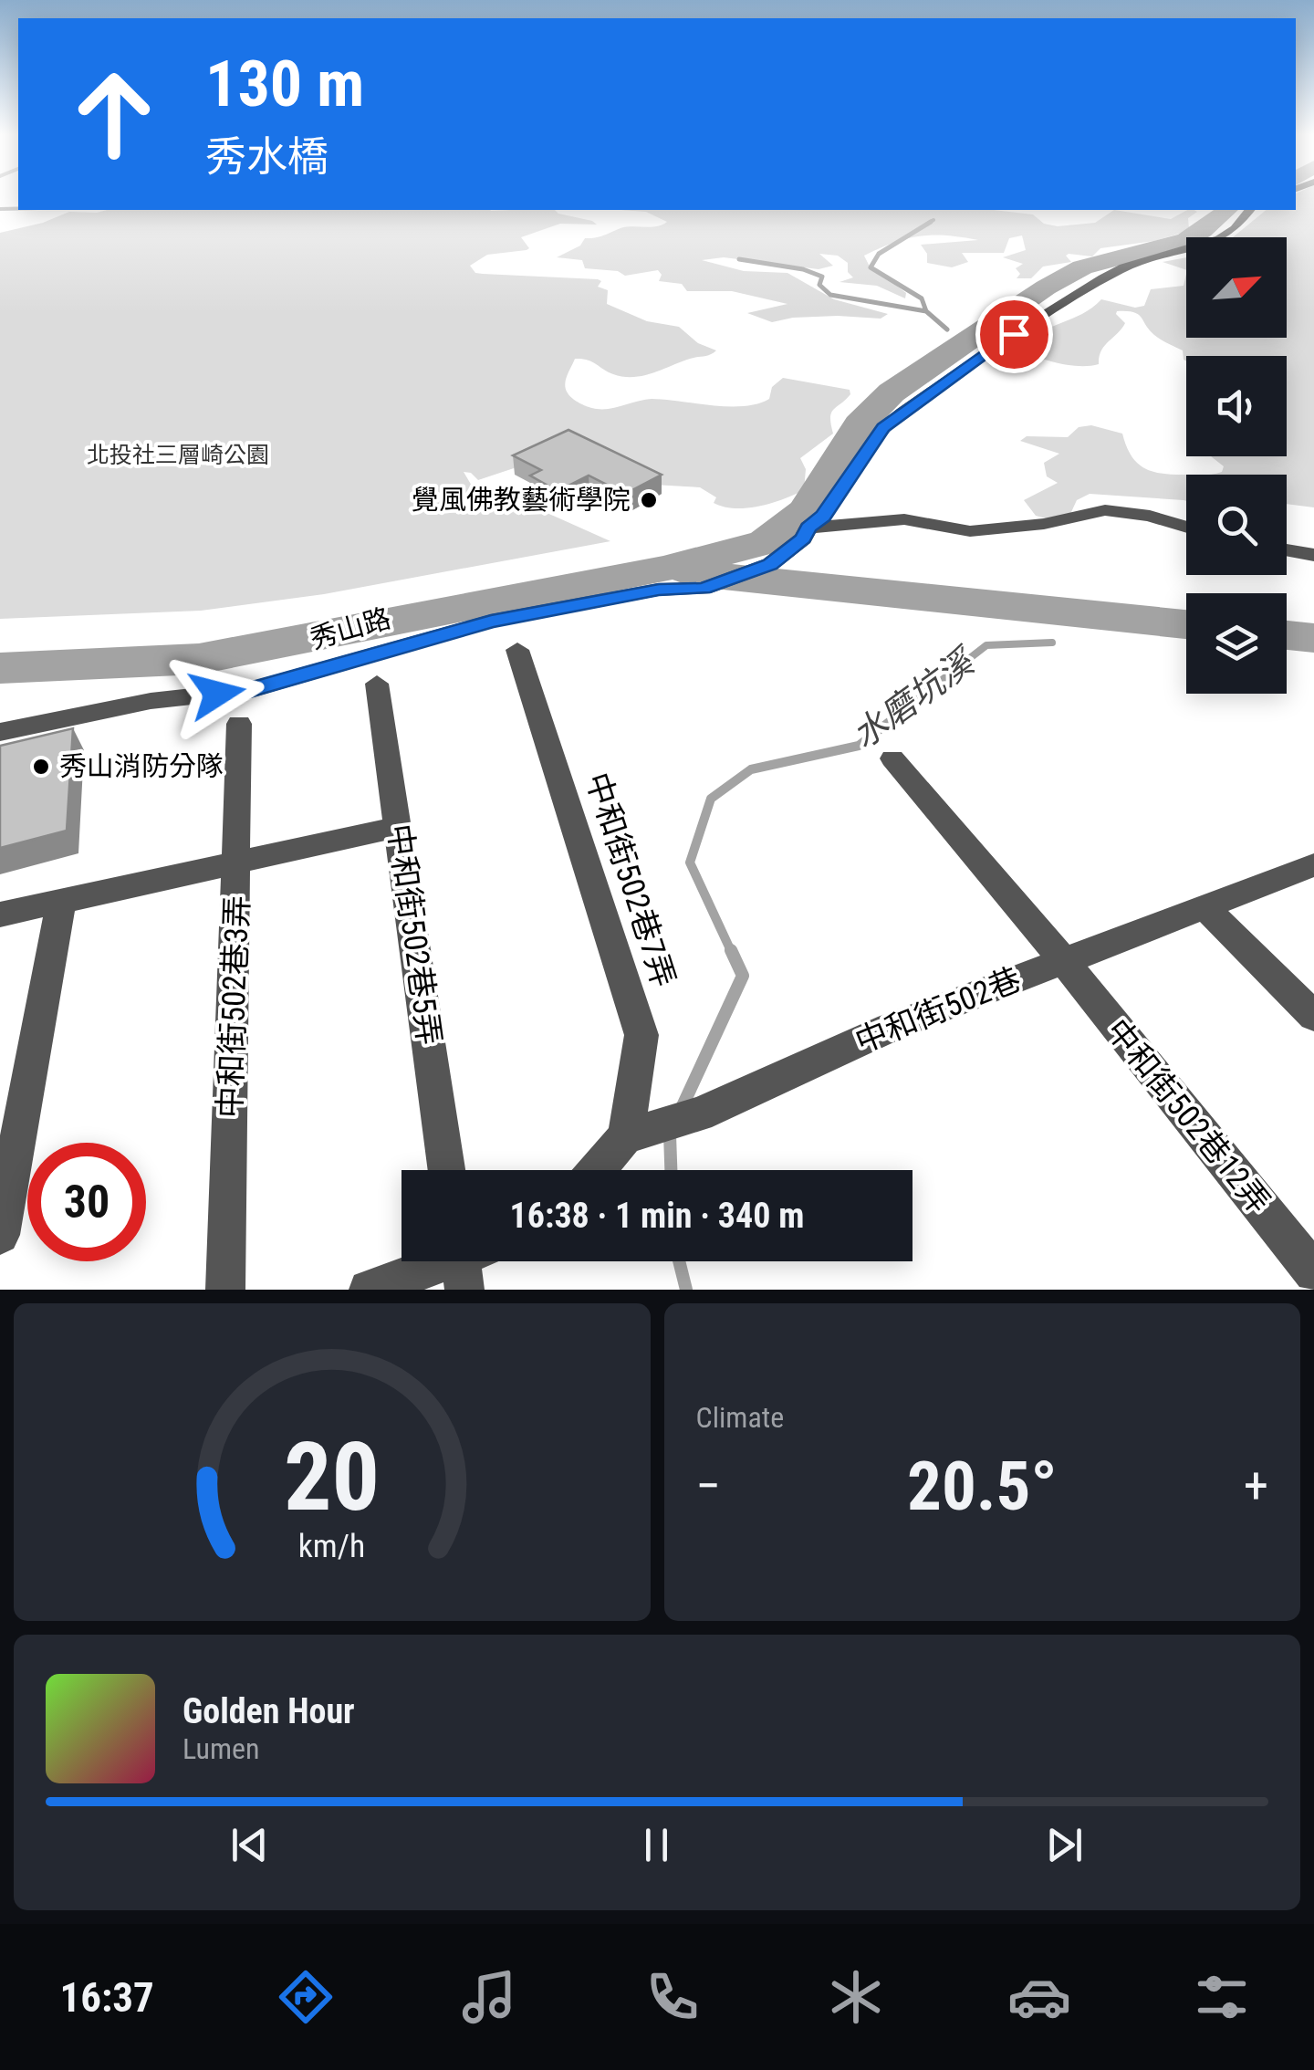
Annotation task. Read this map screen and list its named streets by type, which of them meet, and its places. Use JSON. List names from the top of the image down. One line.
{"streets":{"street":["秀山路","中和街502巷7弄","中和街502巷5弄","中和街502巷3弄","中和街502巷","中和街502巷12弄"]},"crossings":[["中和街502巷7弄","中和街502巷"],["中和街502巷","中和街502巷12弄"]],"water":["水磨坑溪"],"parks":["北投社三層崎公園"],"places":["覺風佛教藝術學院","秀山消防分隊"],"north":"top right","page":{"turn":["130 m","秀水橋"],"limit":"30","trip":"16:38 · 1 min · 340 m","tile":"Climate","heat":["−","20.5°","+"],"song":["Golden Hour","Lumen"],"tabs":"16:37","gauge":["20","km/h"]}}
